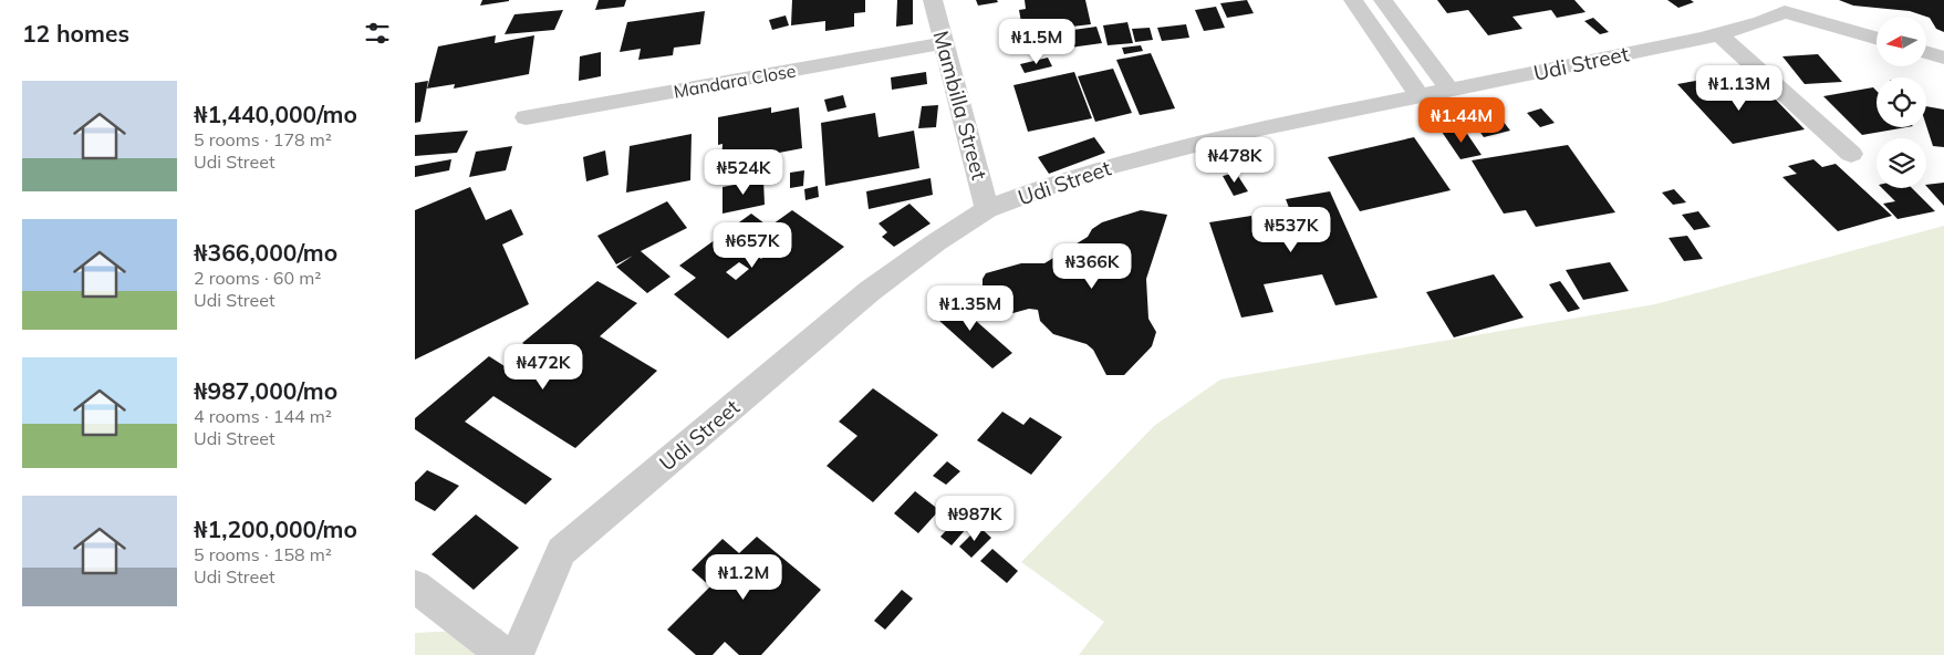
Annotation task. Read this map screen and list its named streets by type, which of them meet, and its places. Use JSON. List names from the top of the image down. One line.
{"streets":{"street":["Udi Street","Mandara Close","Mambilla Street"]},"crossings":[["Udi Street","Mambilla Street"],["Mandara Close","Mambilla Street"]],"north":"left","page":{"heading":"12 homes","price":["₦1.5M","₦1.13M","₦1.44M","₦478K","₦524K","₦537K","₦657K","₦366K","₦1.35M","₦472K","₦987K","₦1.2M"],"list":[{"name":"₦1,440,000/mo","note":"5 rooms · 178 m² · Udi Street"},{"name":"₦366,000/mo","note":"2 rooms · 60 m² · Udi Street"},{"name":"₦987,000/mo","note":"4 rooms · 144 m² · Udi Street"},{"name":"₦1,200,000/mo","note":"5 rooms · 158 m² · Udi Street"}]}}
